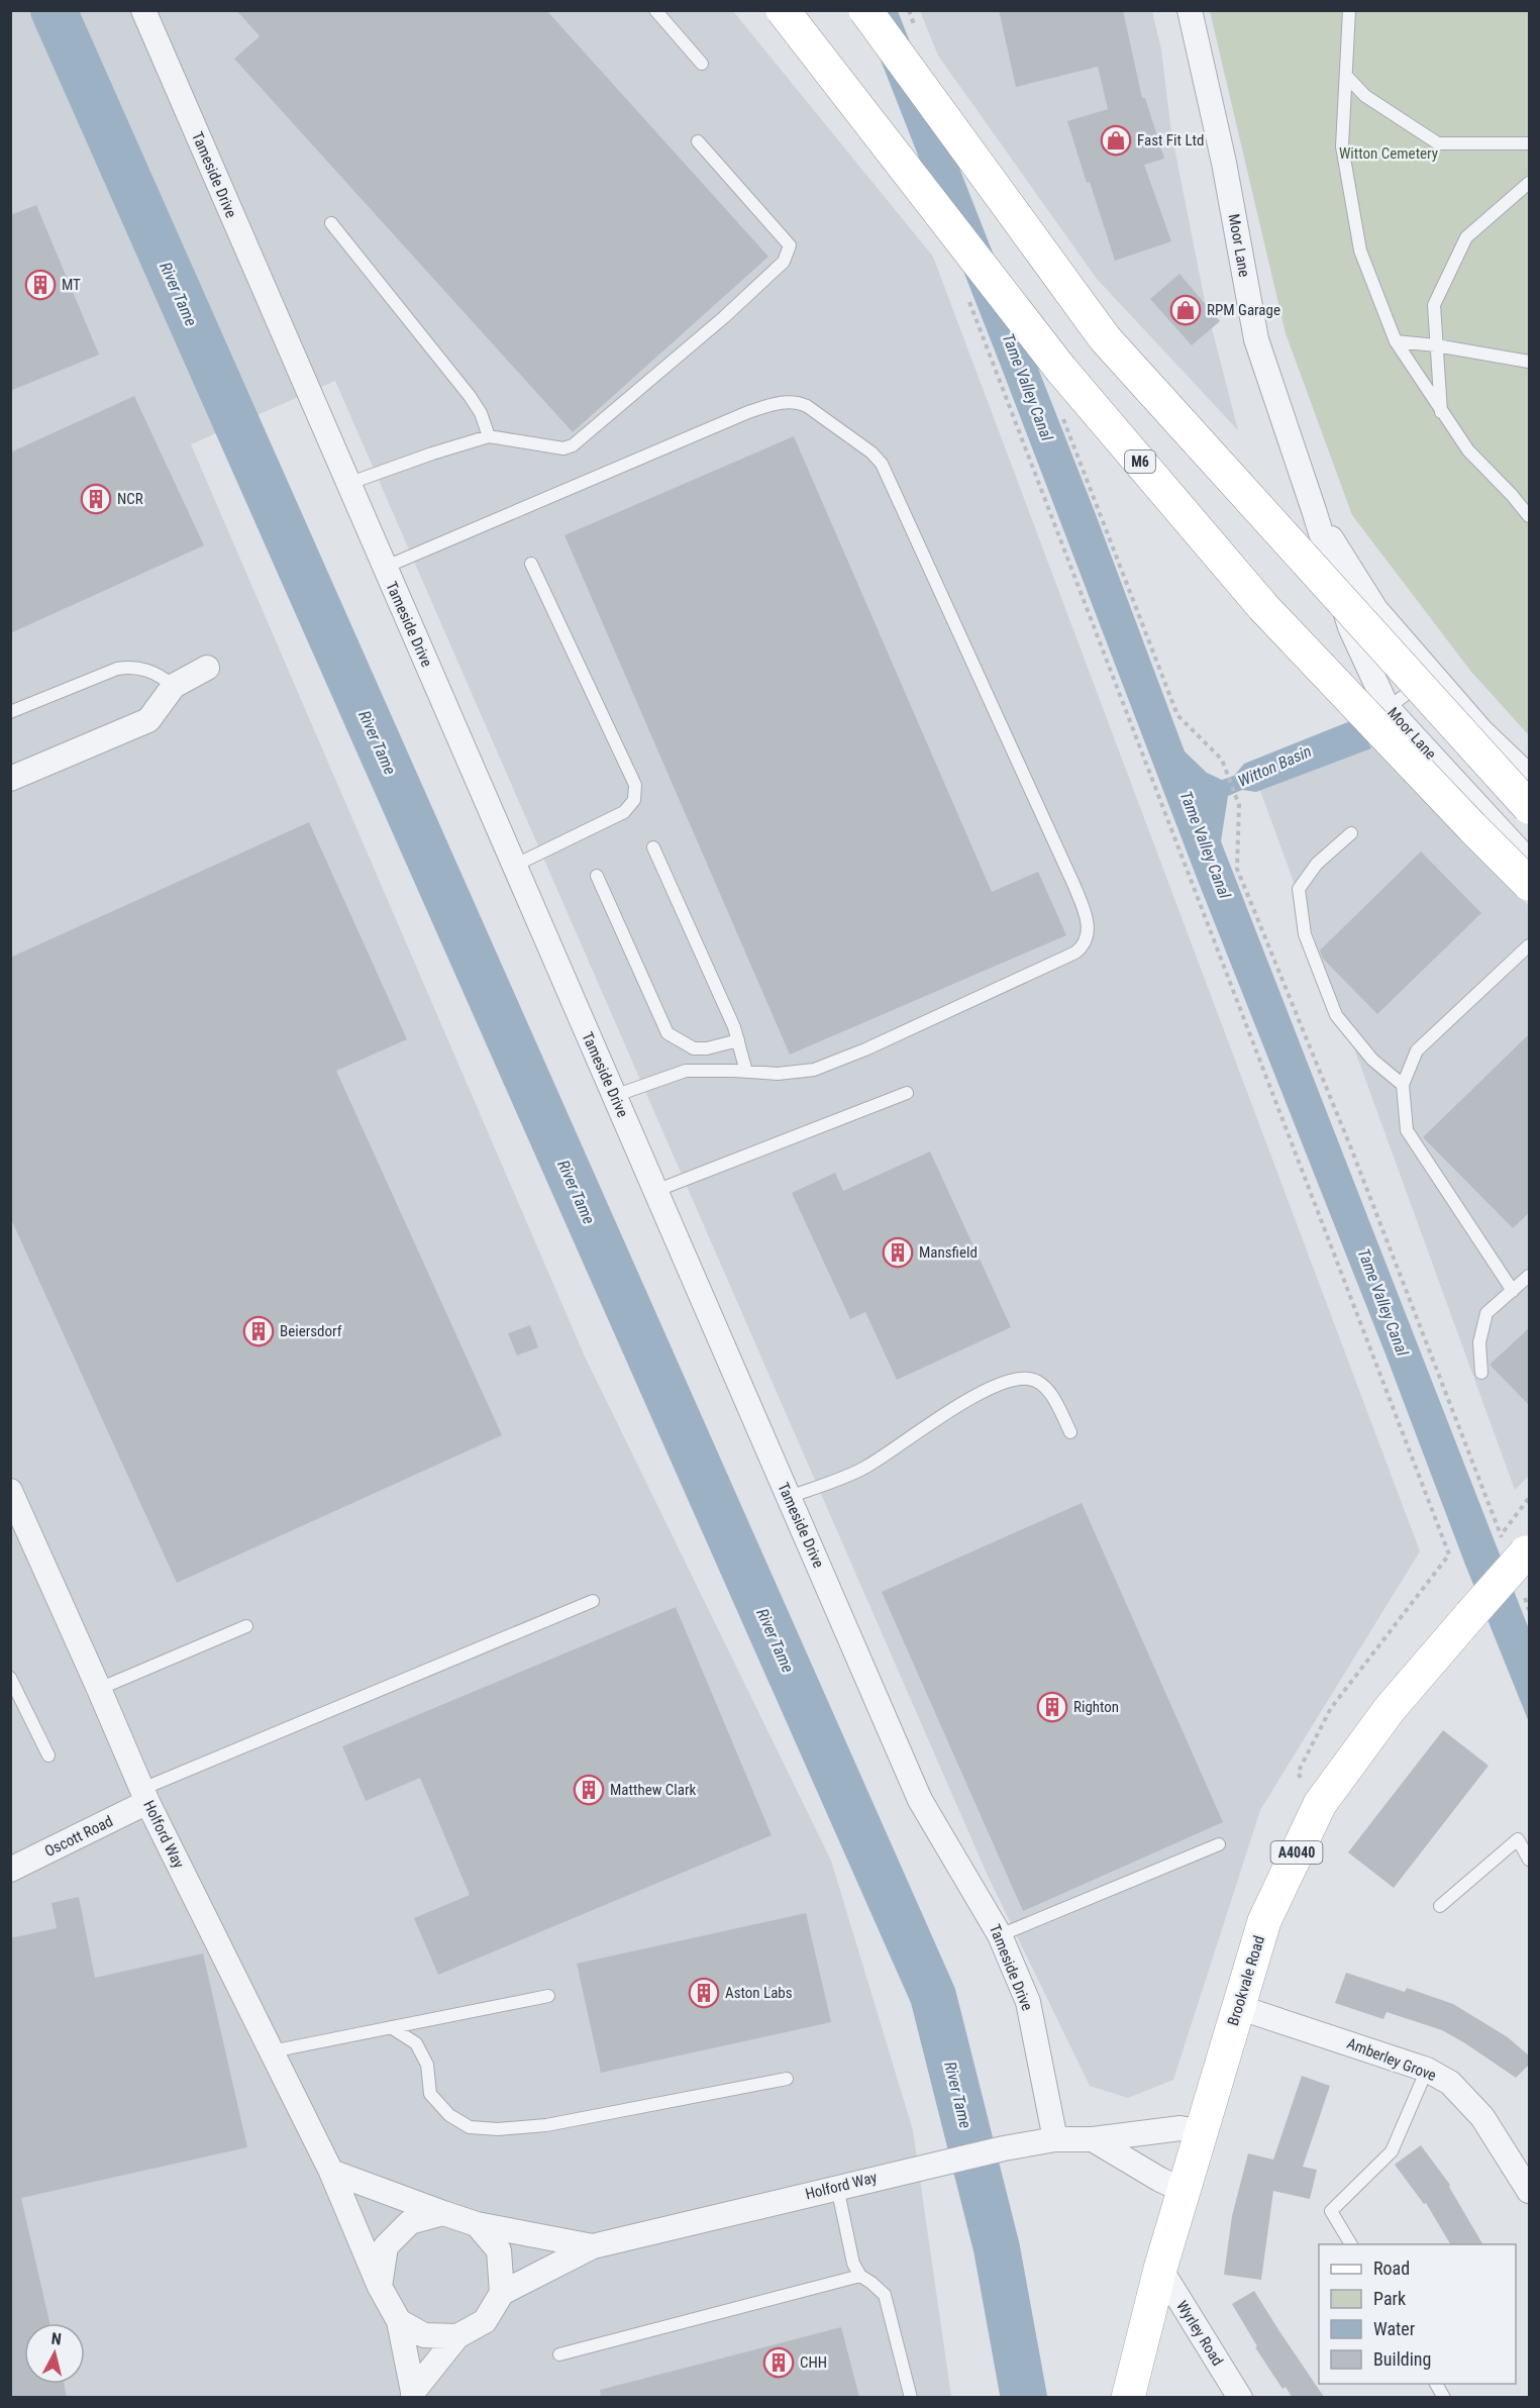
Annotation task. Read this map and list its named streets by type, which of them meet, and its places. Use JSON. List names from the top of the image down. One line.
{"streets":{"main road":["M6","A4040","Brookvale Road"],"street":["Tameside Drive","Moor Lane","Holford Way","Oscott Road","Amberley Grove","Wyrley Road"]},"crossings":[["Tameside Drive","Holford Way"],["Holford Way","Oscott Road"],["Holford Way","Brookvale Road"],["Brookvale Road","Amberley Grove"],["Brookvale Road","Wyrley Road"]],"water":["River Tame","Tame Valley Canal","Witton Basin"],"parks":["Witton Cemetery"],"places":{"shop":["Fast Fit Ltd","RPM Garage"],"building":["MT","NCR","Mansfield","Beiersdorf","Righton","Matthew Clark","Aston Labs","CHH"]},"legend":["Road","Park","Water","Building"],"north":"top"}
